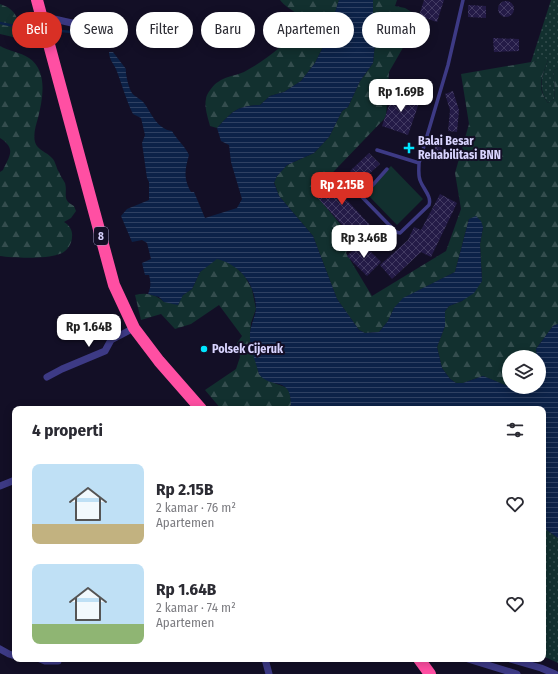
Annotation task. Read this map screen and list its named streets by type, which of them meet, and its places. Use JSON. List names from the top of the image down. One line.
{"streets":{"highway":["8"]},"places":{"health":["Balai Besar Rehabilitasi BNN"],"other":["Polsek Cijeruk"]},"page":{"chip":["Beli","Sewa","Filter","Baru","Apartemen","Rumah"],"price":["Rp 1.69B","Rp 2.15B","Rp 3.46B","Rp 1.64B"],"heading":"4 properti","list":[{"name":"Rp 2.15B","note":"2 kamar · 76 m² · Apartemen"},{"name":"Rp 1.64B","note":"2 kamar · 74 m² · Apartemen"}]}}
